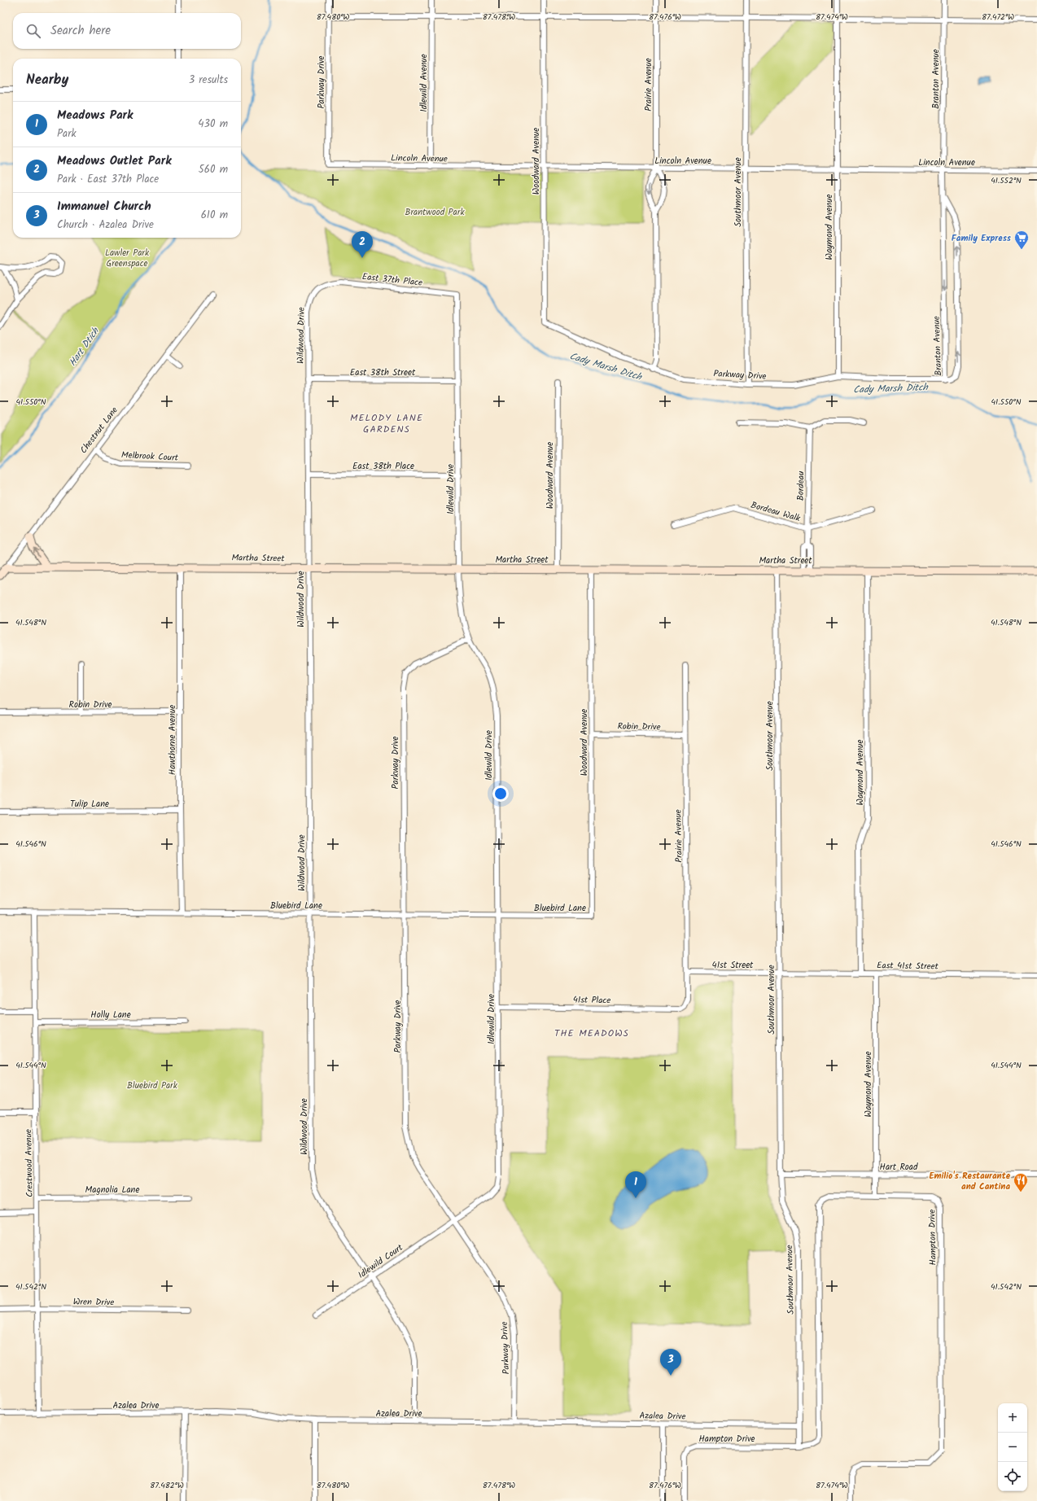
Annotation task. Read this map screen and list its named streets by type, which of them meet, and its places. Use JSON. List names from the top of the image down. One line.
{"streets":{"street":["Branton Avenue","Parkway Drive","Idlewild Avenue","Prairie Avenue","Lincoln Avenue","Woodward Avenue","Southmoor Avenue","Waymond Avenue","East 37th Place","Wildwood Drive","East 38th Street","Chestnut Lane","Melbrook Court","East 38th Place","Bordeau","Idlewild Drive","Bordeau Walk","Martha Street","Robin Drive","Hawthorne Avenue","Tulip Lane","Bluebird Lane","41st Street","East 41st Street","41st Place","Holly Lane","Crestwood Avenue","Hart Road","Magnolia Lane","Hampton Drive","Idlewild Court","Wren Drive","Azalea Drive"]},"crossings":[["Branton Avenue","Parkway Drive"],["Branton Avenue","Lincoln Avenue"],["Parkway Drive","Prairie Avenue"],["Parkway Drive","Lincoln Avenue"],["Parkway Drive","Woodward Avenue"],["Parkway Drive","Southmoor Avenue"],["Parkway Drive","Waymond Avenue"],["Parkway Drive","Idlewild Drive"],["Parkway Drive","Bluebird Lane"],["Parkway Drive","Idlewild Court"],["Parkway Drive","Azalea Drive"],["Idlewild Avenue","Lincoln Avenue"],["Prairie Avenue","Lincoln Avenue"],["Prairie Avenue","Robin Drive"],["Prairie Avenue","41st Street"],["Prairie Avenue","41st Place"],["Lincoln Avenue","Woodward Avenue"],["Lincoln Avenue","Southmoor Avenue"],["Lincoln Avenue","Waymond Avenue"],["Woodward Avenue","Martha Street"],["Woodward Avenue","Robin Drive"],["Woodward Avenue","Bluebird Lane"],["Southmoor Avenue","Martha Street"],["Southmoor Avenue","41st Street"],["Southmoor Avenue","East 41st Street"],["Southmoor Avenue","Hart Road"],["Southmoor Avenue","Azalea Drive"],["Waymond Avenue","Martha Street"],["Waymond Avenue","East 41st Street"],["Waymond Avenue","Hart Road"],["Waymond Avenue","Hampton Drive"],["East 37th Place","Wildwood Drive"],["East 37th Place","Idlewild Drive"],["Wildwood Drive","East 38th Street"],["Wildwood Drive","East 38th Place"],["Wildwood Drive","Martha Street"],["Wildwood Drive","Bluebird Lane"],["Wildwood Drive","Idlewild Court"],["Wildwood Drive","Azalea Drive"],["East 38th Street","Idlewild Drive"],["Chestnut Lane","Melbrook Court"],["Chestnut Lane","Martha Street"],["East 38th Place","Idlewild Drive"],["Bordeau","Bordeau Walk"],["Bordeau","Martha Street"],["Idlewild Drive","Martha Street"],["Idlewild Drive","Bluebird Lane"],["Idlewild Drive","41st Place"],["Idlewild Drive","Idlewild Court"],["Martha Street","Hawthorne Avenue"],["Robin Drive","Hawthorne Avenue"],["Hawthorne Avenue","Tulip Lane"],["Hawthorne Avenue","Bluebird Lane"],["Bluebird Lane","Crestwood Avenue"],["41st Street","East 41st Street"],["Holly Lane","Crestwood Avenue"],["Crestwood Avenue","Magnolia Lane"],["Crestwood Avenue","Wren Drive"],["Crestwood Avenue","Azalea Drive"]],"districts":["MELODY LANE GARDENS","THE MEADOWS"],"water":["Hart Dtich","Cady Marsh Ditch"],"parks":["Brantwood Park","Lawler Park Greenspace","Bluebird Park"],"places":{"supermarket":["Family Express"],"restaurant":["Emilio's Restaurante and Cantina"]},"page":{"search":"Search here","heading":["Nearby","3 results"],"list":[{"mark":"1","name":"Meadows Park","note":"Park","value":"430 m"},{"mark":"2","name":"Meadows Outlet Park","note":"Park · East 37th Place","value":"560 m"},{"mark":"3","name":"Immanuel Church","note":"Church · Azalea Drive","value":"610 m"}],"pins":["2","1","3"],"map_buttons":["+","−"]},"coordinates":["87.480°W","87.478°W","87.476°W","87.474°W","87.472°W","41.552°N","41.550°N","41.548°N","41.546°N","41.544°N","41.542°N","87.482°W"]}
